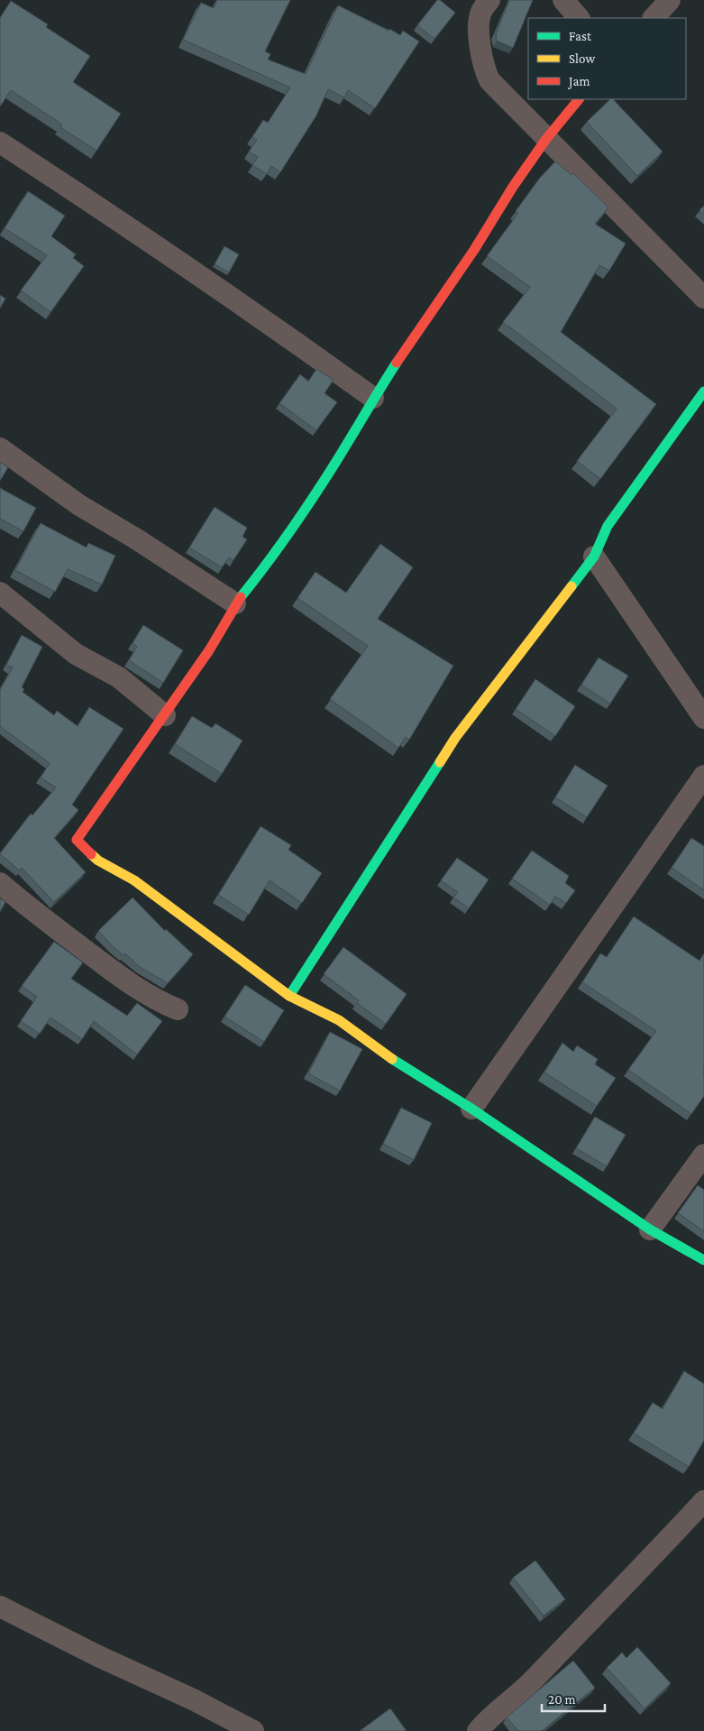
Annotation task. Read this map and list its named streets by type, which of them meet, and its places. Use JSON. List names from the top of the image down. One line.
{"legend":["Fast","Slow","Jam"],"scale_bar":"20 m"}
